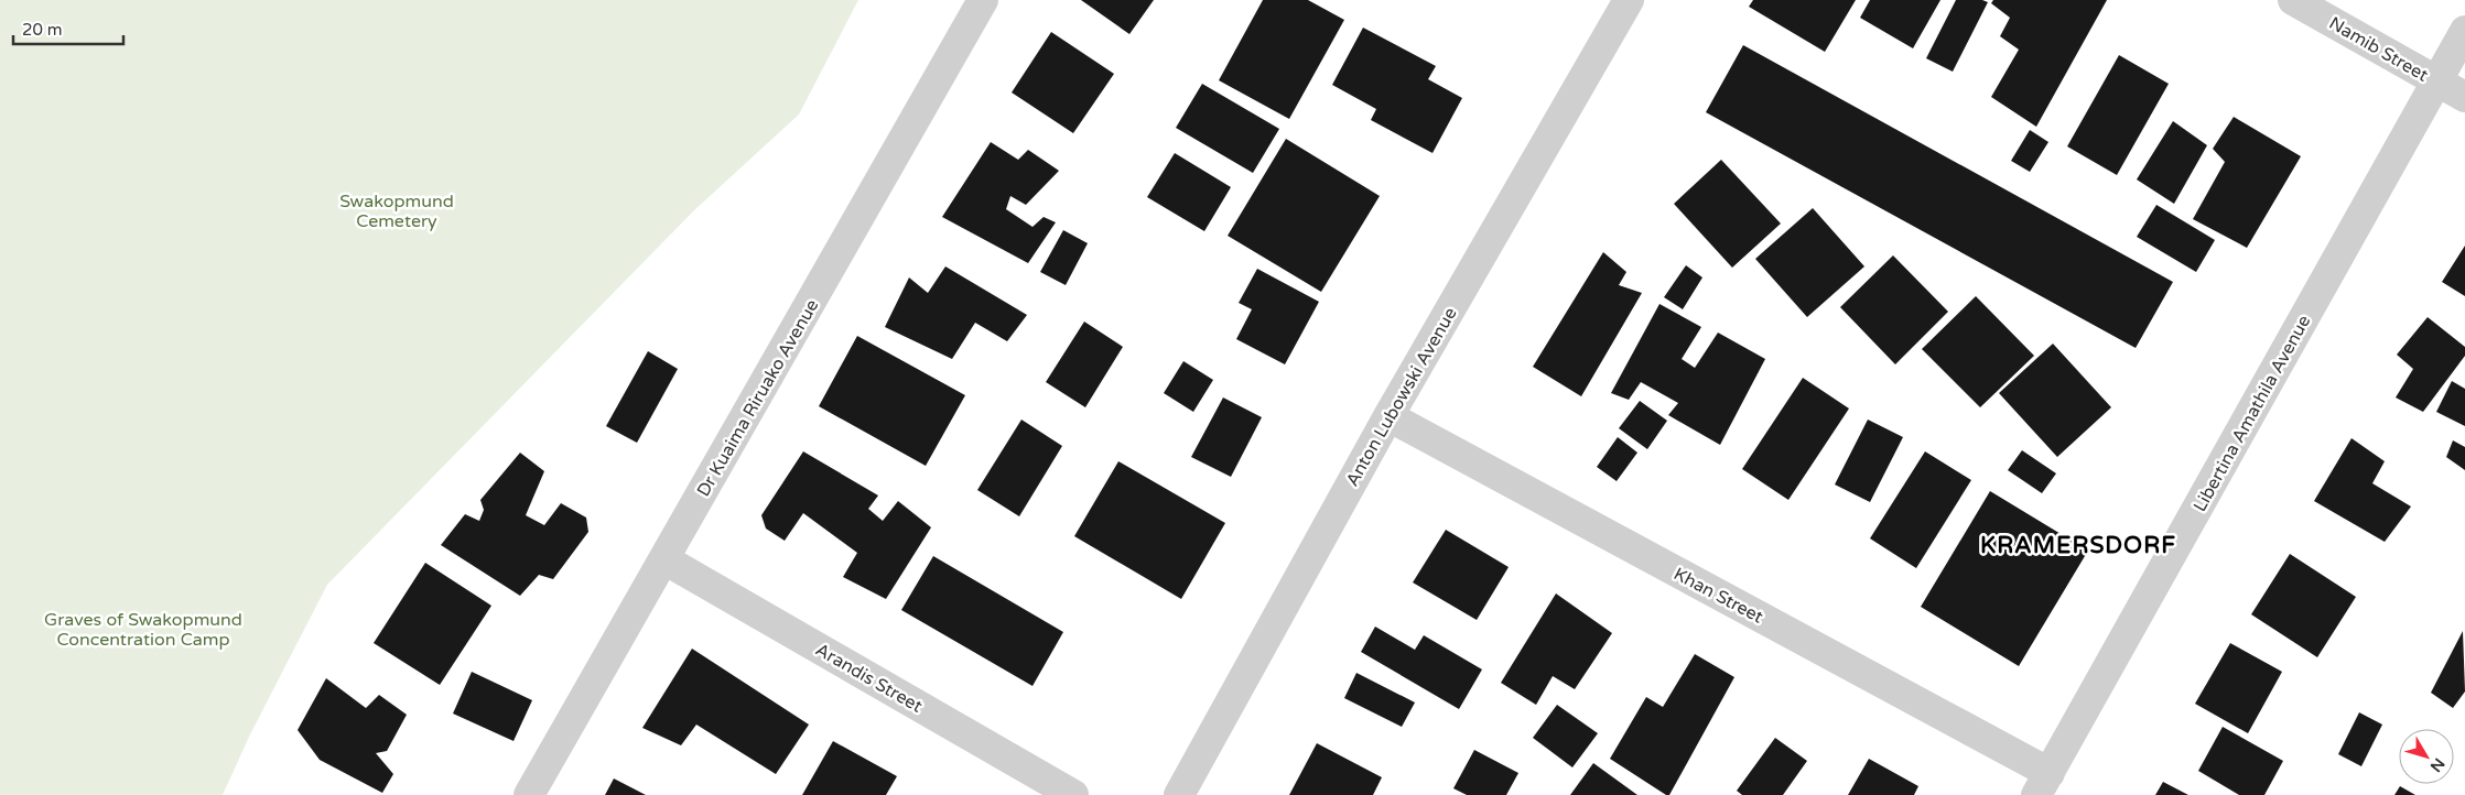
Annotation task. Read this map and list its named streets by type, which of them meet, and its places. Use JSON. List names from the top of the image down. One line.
{"streets":{"street":["Namib Street","Anton Lubowski Avenue","Dr Kuaima Riruako Avenue","Libertina Amathila Avenue","Khan Street","Arandis Street"]},"crossings":[["Namib Street","Libertina Amathila Avenue"],["Anton Lubowski Avenue","Khan Street"],["Dr Kuaima Riruako Avenue","Arandis Street"],["Libertina Amathila Avenue","Khan Street"]],"districts":["KRAMERSDORF"],"parks":["Swakopmund Cemetery","Graves of Swakopmund Concentration Camp"],"scale_bar":"20 m","north":"bottom right"}
